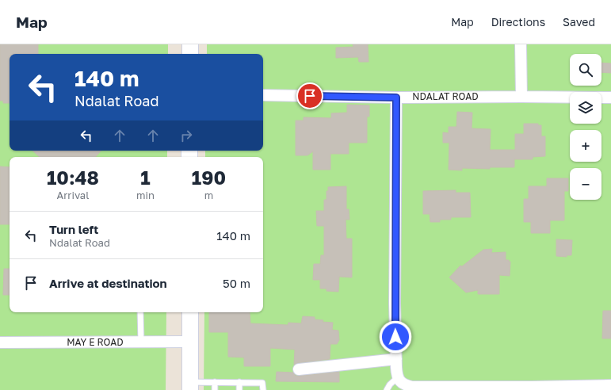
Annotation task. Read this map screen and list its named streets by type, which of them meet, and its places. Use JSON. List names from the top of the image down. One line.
{"streets":{"street":["NDALAT ROAD","MAY E ROAD"]},"page":{"header":"Map","nav":["Map","Directions","Saved"],"map_buttons":["+","−"],"turn":["140 m","Ndalat Road"],"eta":["10:48","Arrival","1","min","190","m"],"list":[{"name":"Turn left","note":"Ndalat Road","value":"140 m"},{"name":"Arrive at destination","value":"50 m"}]}}
